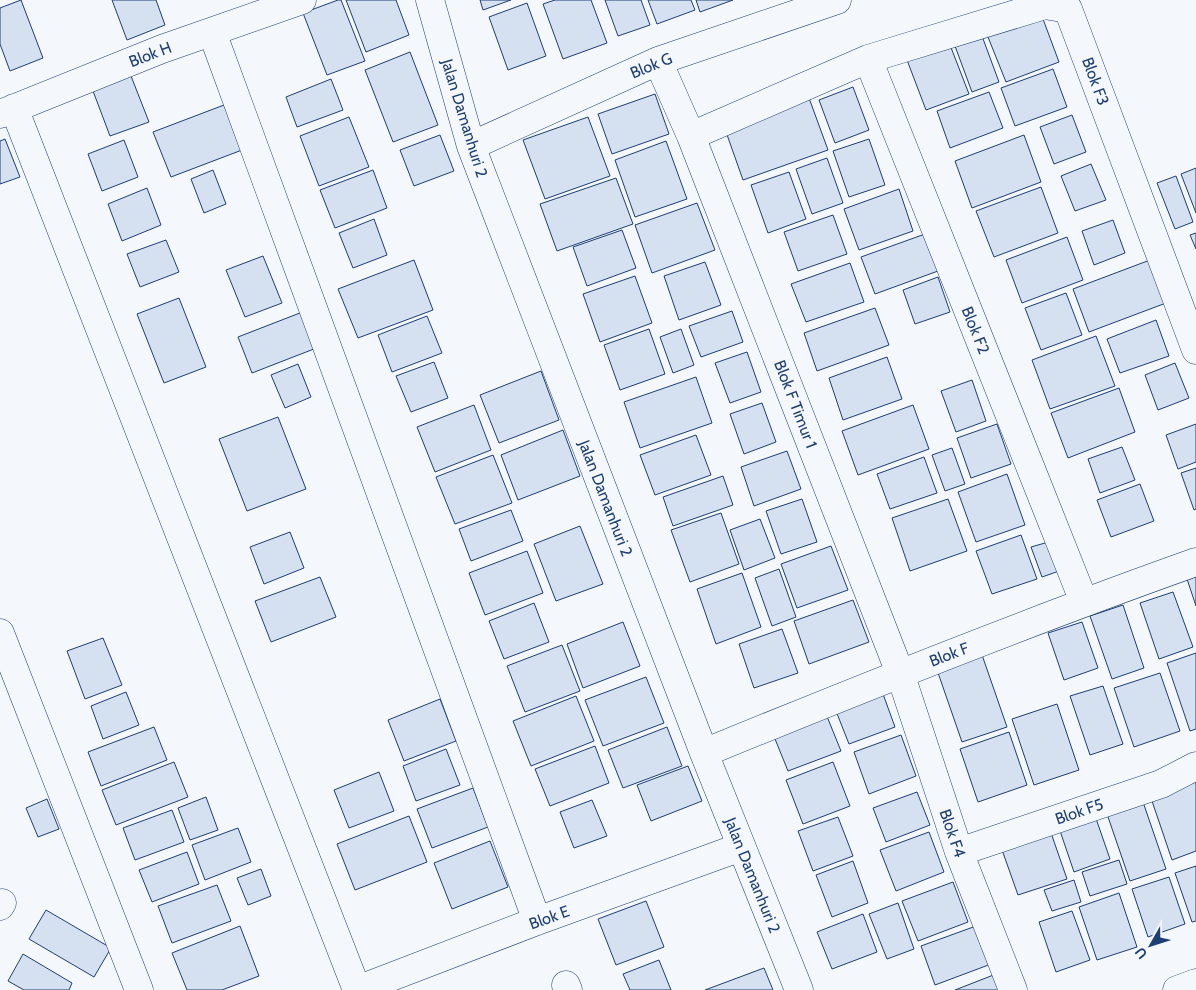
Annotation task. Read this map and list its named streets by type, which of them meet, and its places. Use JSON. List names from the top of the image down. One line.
{"streets":{"street":["Blok H","Blok G","Blok F3","Jalan Damanhuri 2","Blok F2","Blok F Timur 1","Blok F","Blok F5","Blok F4","Blok E"]},"crossings":[["Blok G","Jalan Damanhuri 2"],["Blok G","Blok F Timur 1"],["Blok F3","Blok F2"],["Jalan Damanhuri 2","Blok F"],["Jalan Damanhuri 2","Blok E"],["Blok F2","Blok F"],["Blok F Timur 1","Blok F"],["Blok F Timur 1","Blok F4"],["Blok F","Blok F4"],["Blok F5","Blok F4"]],"north":"bottom left"}
